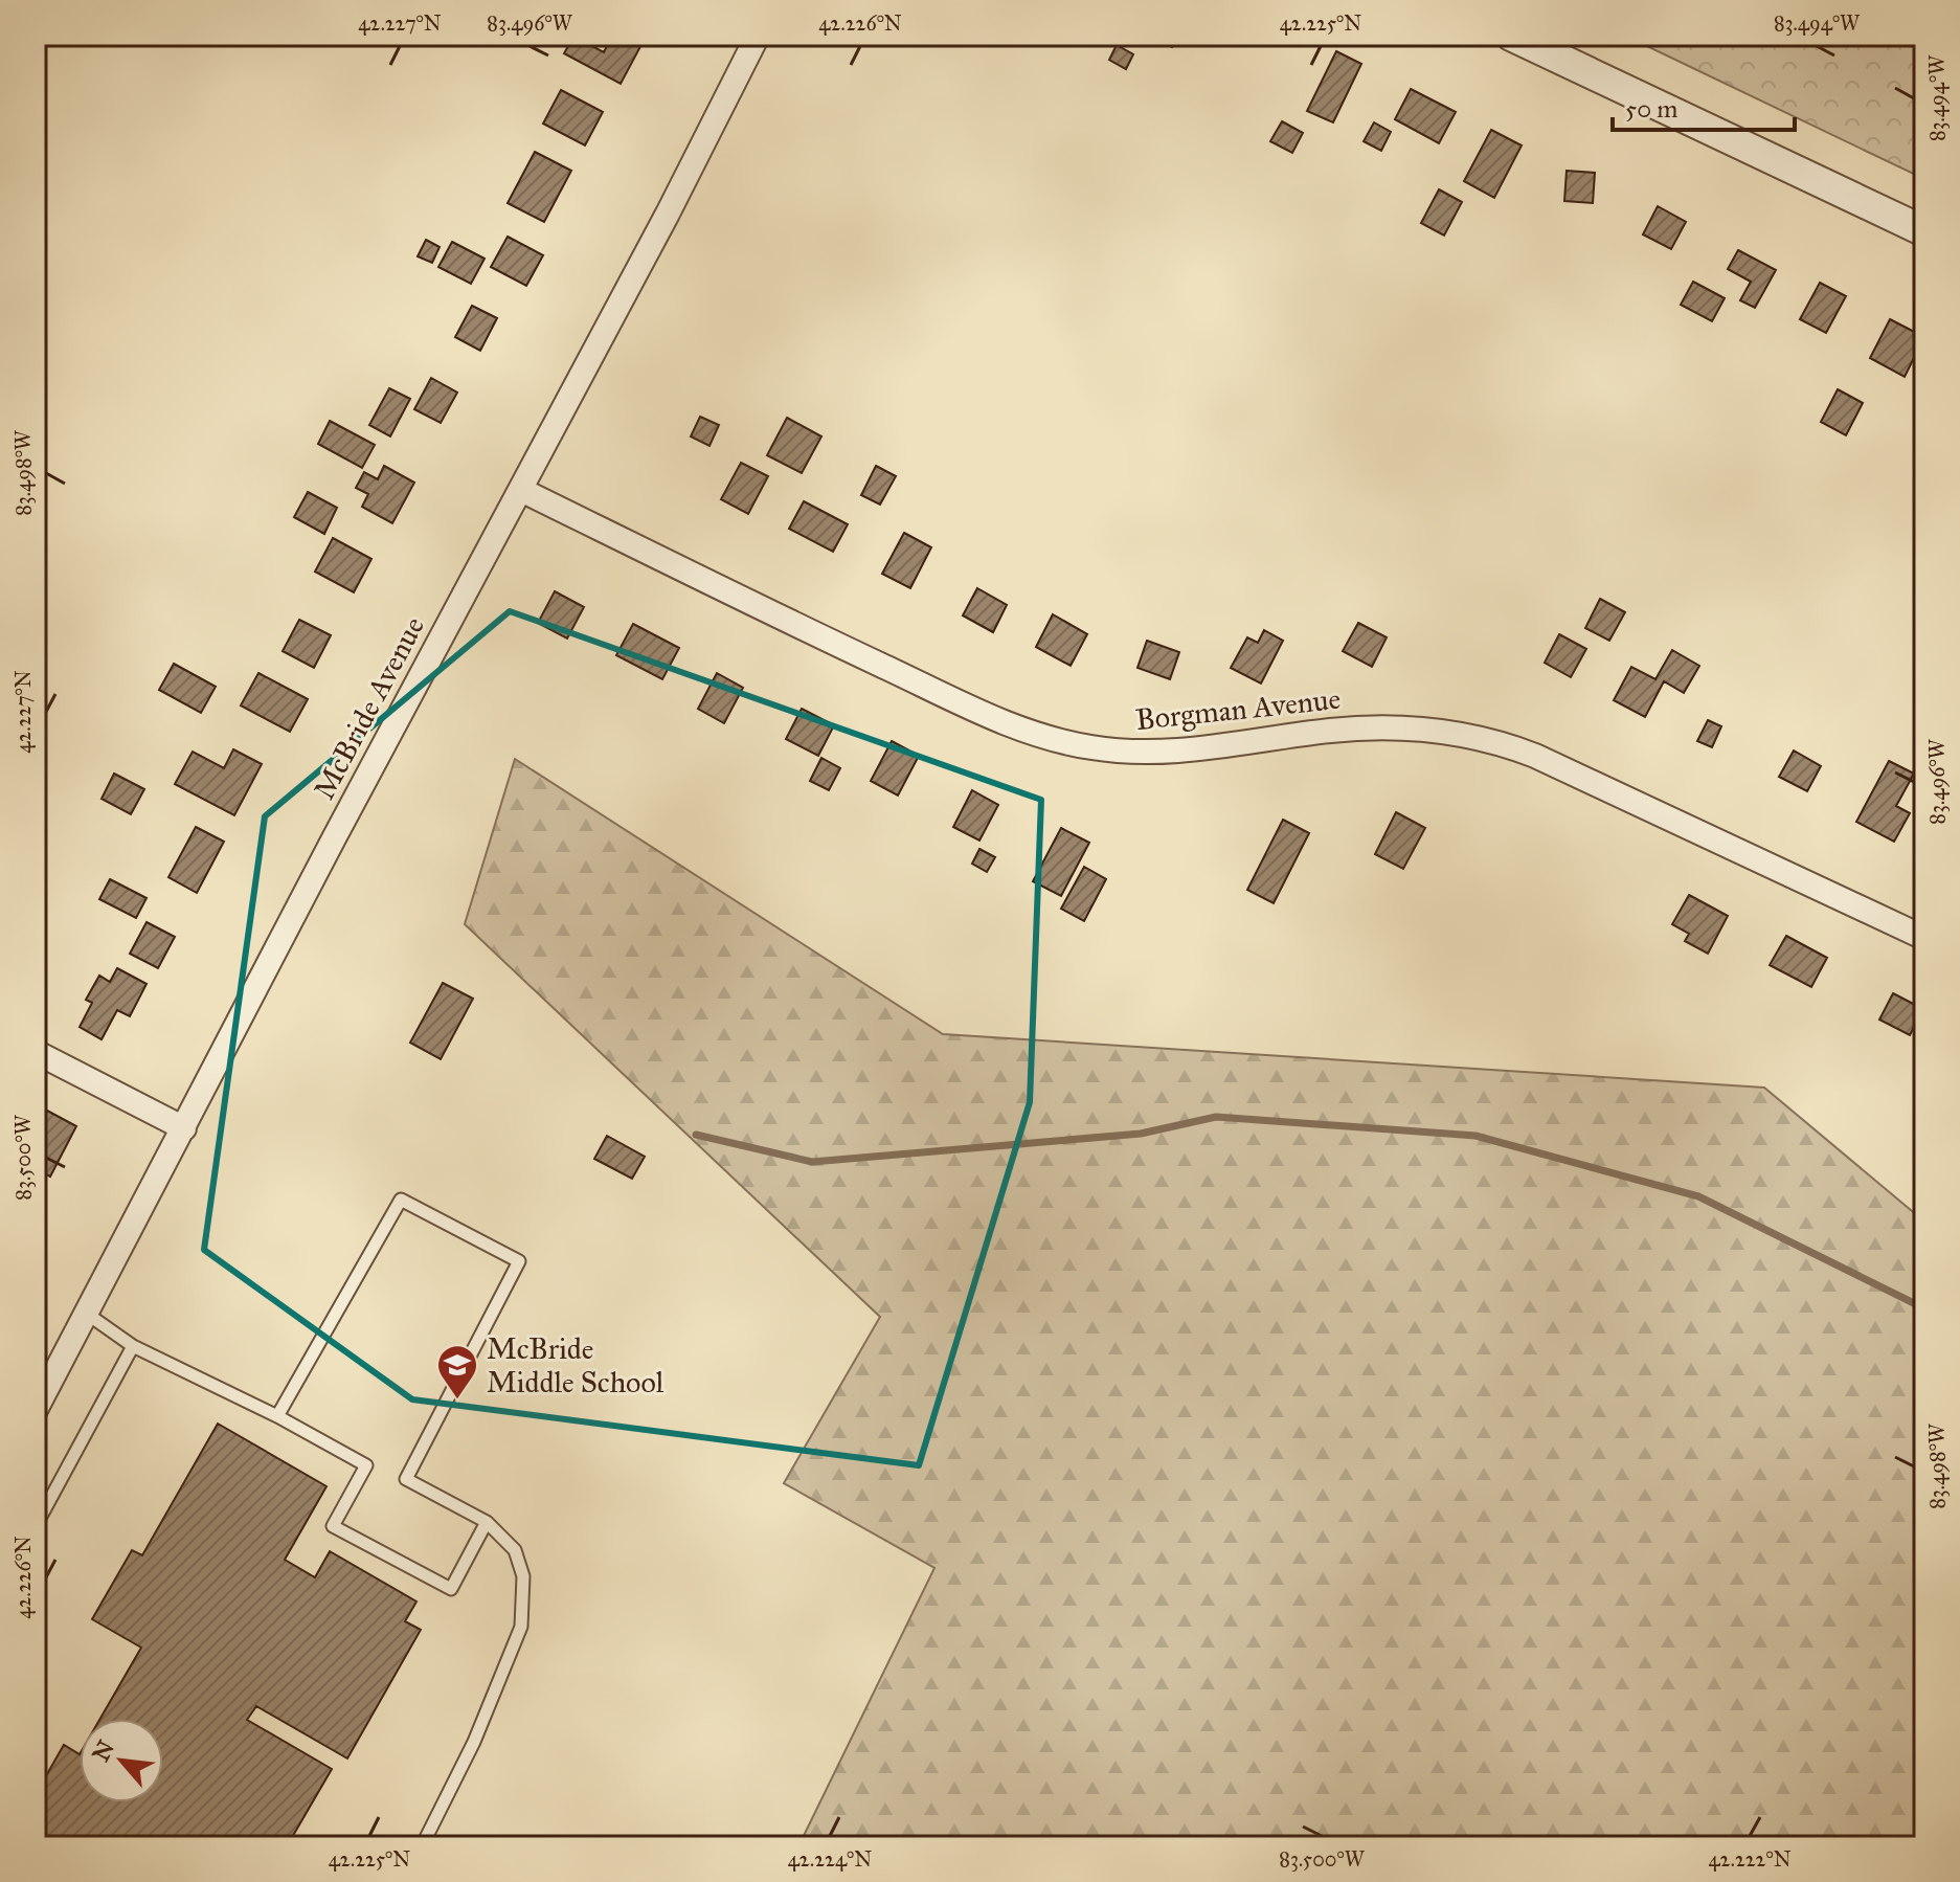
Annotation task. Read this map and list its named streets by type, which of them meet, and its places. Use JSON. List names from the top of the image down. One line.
{"streets":{"street":["McBride Avenue","Borgman Avenue"]},"crossings":[["McBride Avenue","Borgman Avenue"]],"places":{"school or university":["McBride Middle School"]},"scale_bar":"50 m","north":"top left","coordinates":["42.227°N","83.496°W","42.226°N","42.225°N","83.494°W","83.498°W","83.500°W","42.224°N","42.222°N"]}
